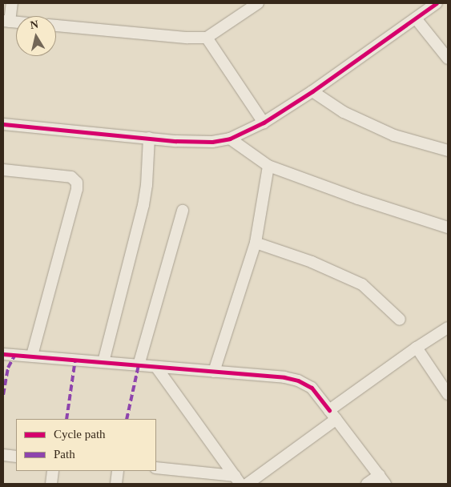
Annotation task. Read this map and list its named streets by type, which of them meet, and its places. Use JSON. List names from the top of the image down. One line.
{"legend":["Cycle path","Path"],"north":"top"}
